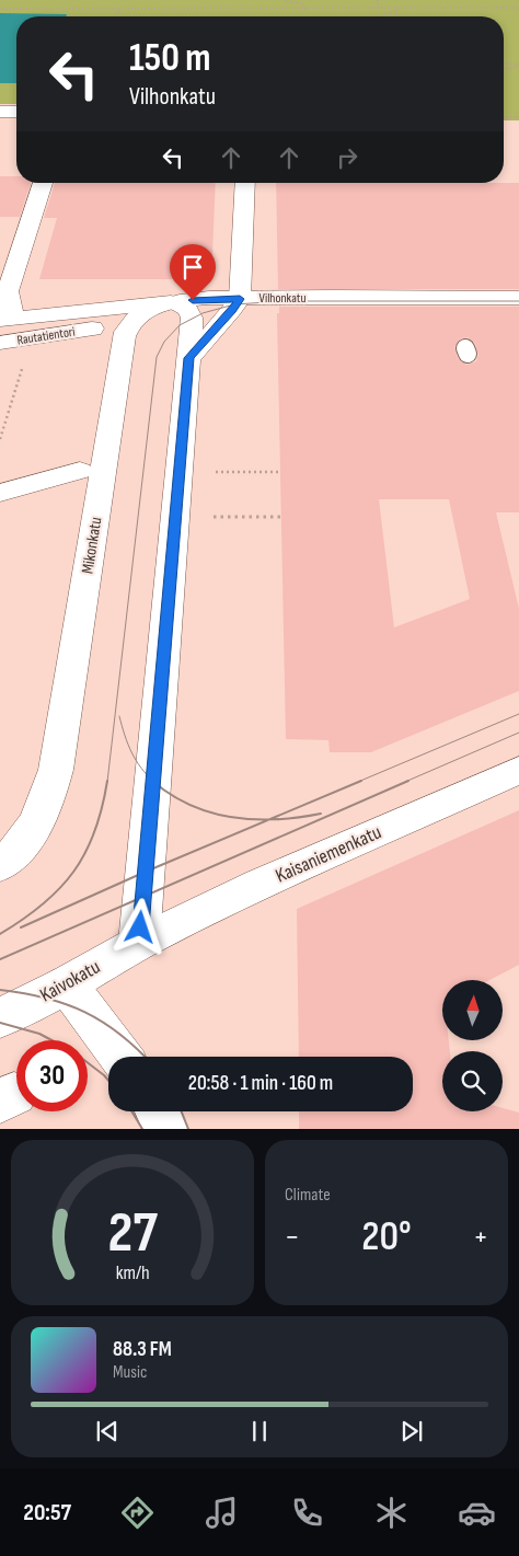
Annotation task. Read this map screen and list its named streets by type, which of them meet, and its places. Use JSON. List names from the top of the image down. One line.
{"streets":{"street":["Vilhonkatu","Rautatientori","Mikonkatu","Kaisaniemenkatu","Kaivokatu"]},"crossings":[["Vilhonkatu","Mikonkatu"],["Kaisaniemenkatu","Kaivokatu"]],"north":"top","page":{"turn":["150 m","Vilhonkatu"],"limit":"30","trip":"20:58 · 1 min · 160 m","tile":"Climate","heat":["−","20°","+"],"song":["88.3 FM","Music"],"tabs":"20:57","gauge":["27","km/h"]}}
